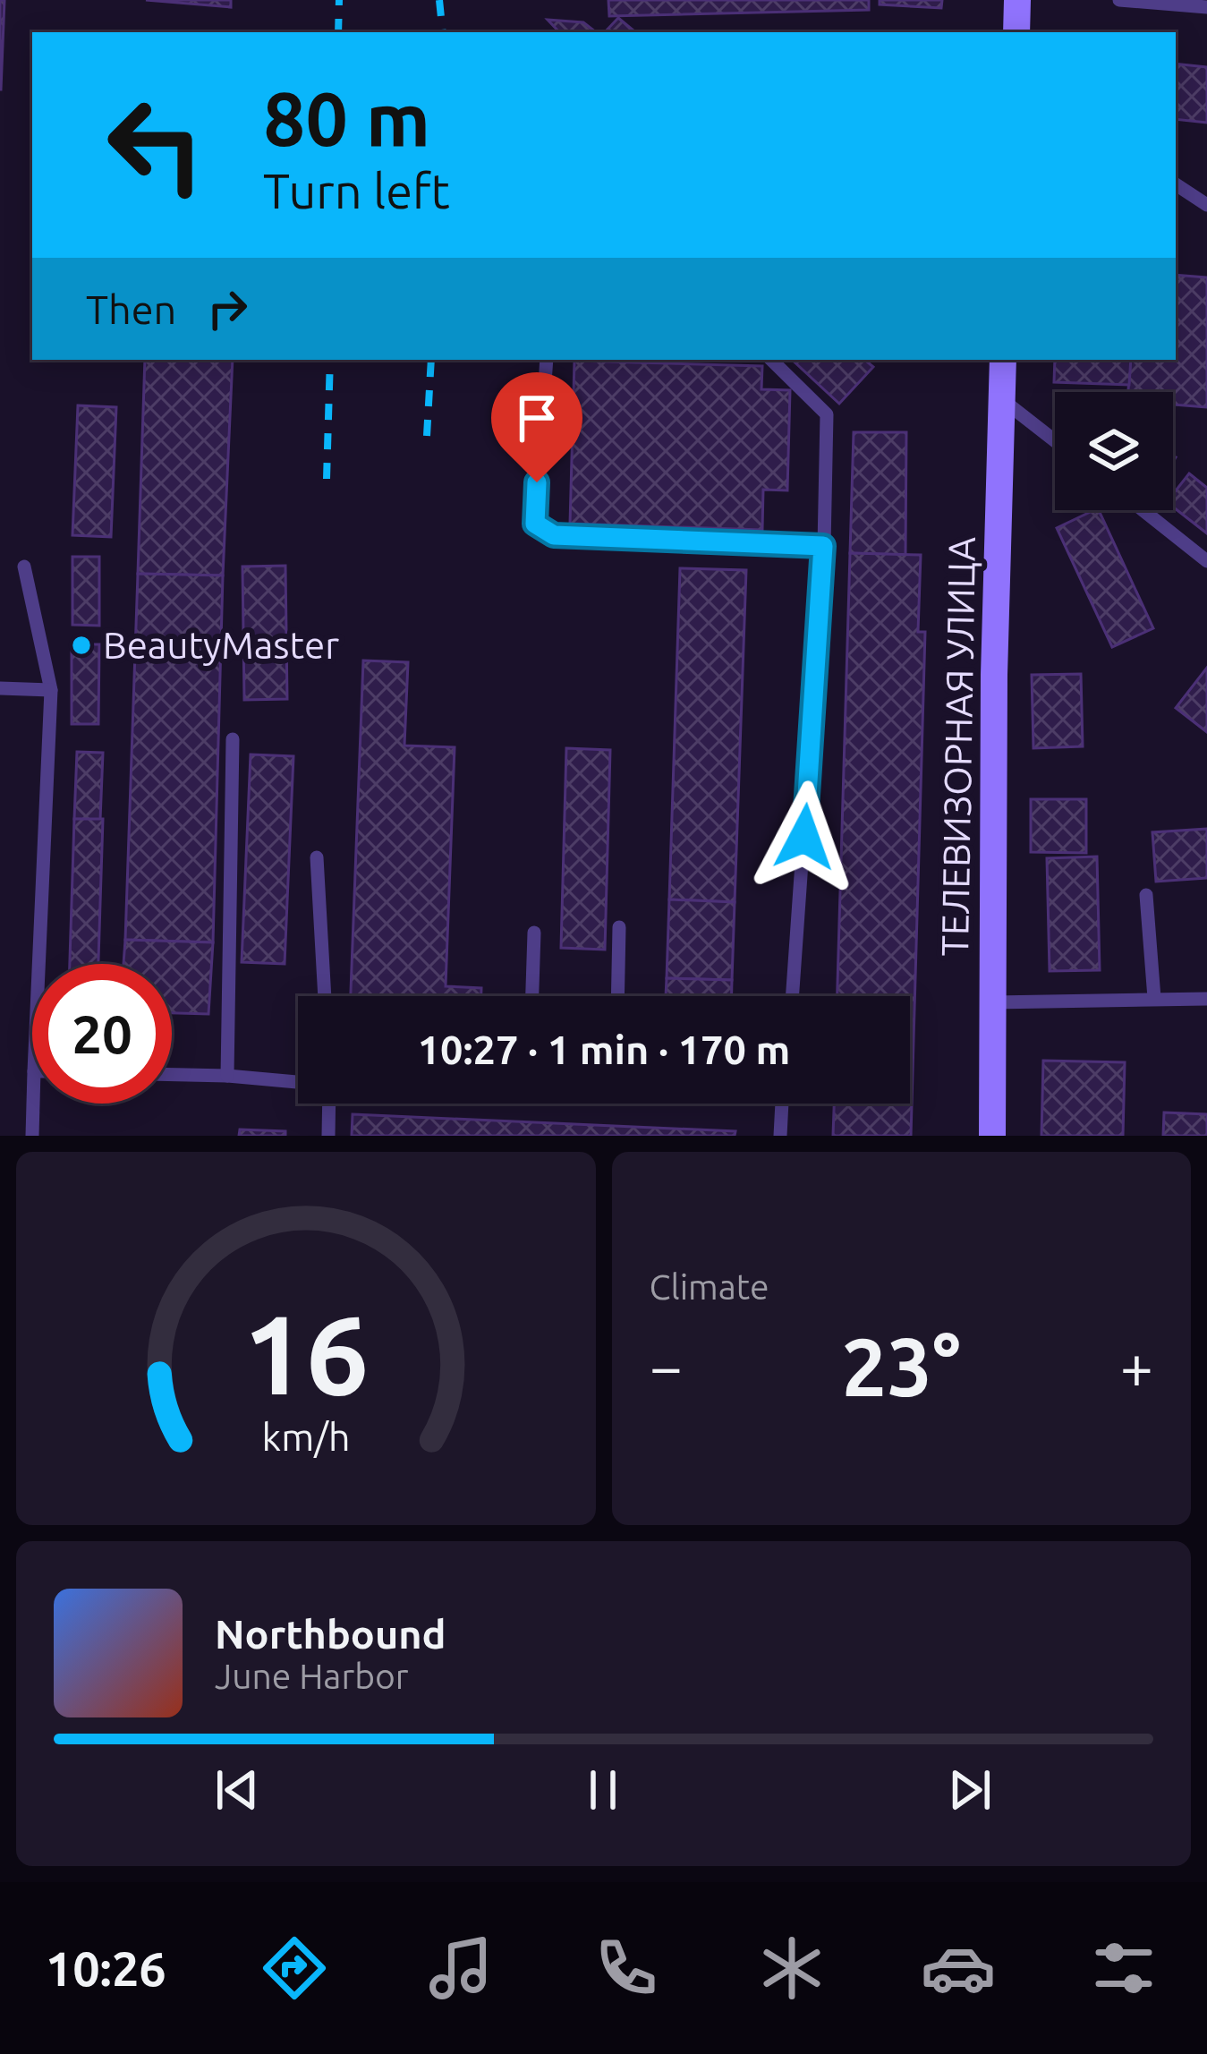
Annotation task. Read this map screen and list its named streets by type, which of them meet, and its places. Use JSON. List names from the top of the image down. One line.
{"streets":{"street":["ТЕЛЕВИЗОРНАЯ УЛИЦА"]},"places":["BeautyMaster"],"page":{"turn":["80 m","Turn left"],"then":"Then","limit":"20","trip":"10:27 · 1 min · 170 m","tile":"Climate","heat":["−","23°","+"],"song":["Northbound","June Harbor"],"tabs":"10:26","gauge":["16","km/h"]}}
